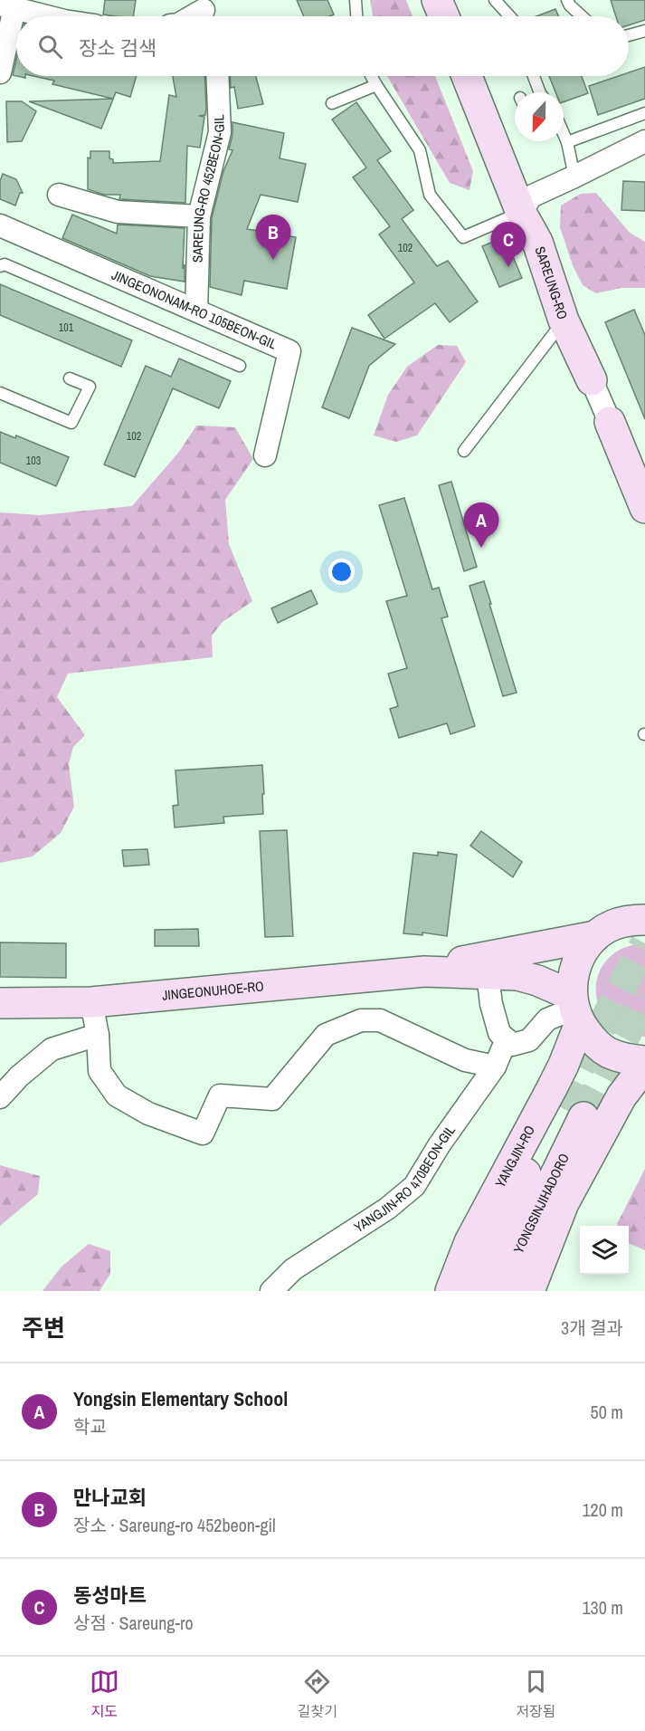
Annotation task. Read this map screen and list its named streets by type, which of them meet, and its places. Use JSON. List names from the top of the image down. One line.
{"streets":{"street":["SAREUNG-RO 452BEON-GIL","SAREUNG-RO","JINGEONONAM-RO 105BEON-GIL","JINGEONUHOE-RO","YANGJIN-RO","YANGJIN-RO 470BEON-GIL","YONGSINJIHADORO"]},"crossings":[["SAREUNG-RO 452BEON-GIL","JINGEONONAM-RO 105BEON-GIL"],["JINGEONUHOE-RO","YANGJIN-RO"]],"house_numbers":["102","101","102","103"],"north":"bottom","page":{"search":"장소 검색","pins":["B","C","A"],"heading":["주변","3개 결과"],"list":[{"mark":"A","name":"Yongsin Elementary School","note":"학교","value":"50 m"},{"mark":"B","name":"만나교회","note":"장소 · Sareung-ro 452beon-gil","value":"120 m"},{"mark":"C","name":"동성마트","note":"상점 · Sareung-ro","value":"130 m"}],"nav":["지도","길찾기","저장됨"]}}
